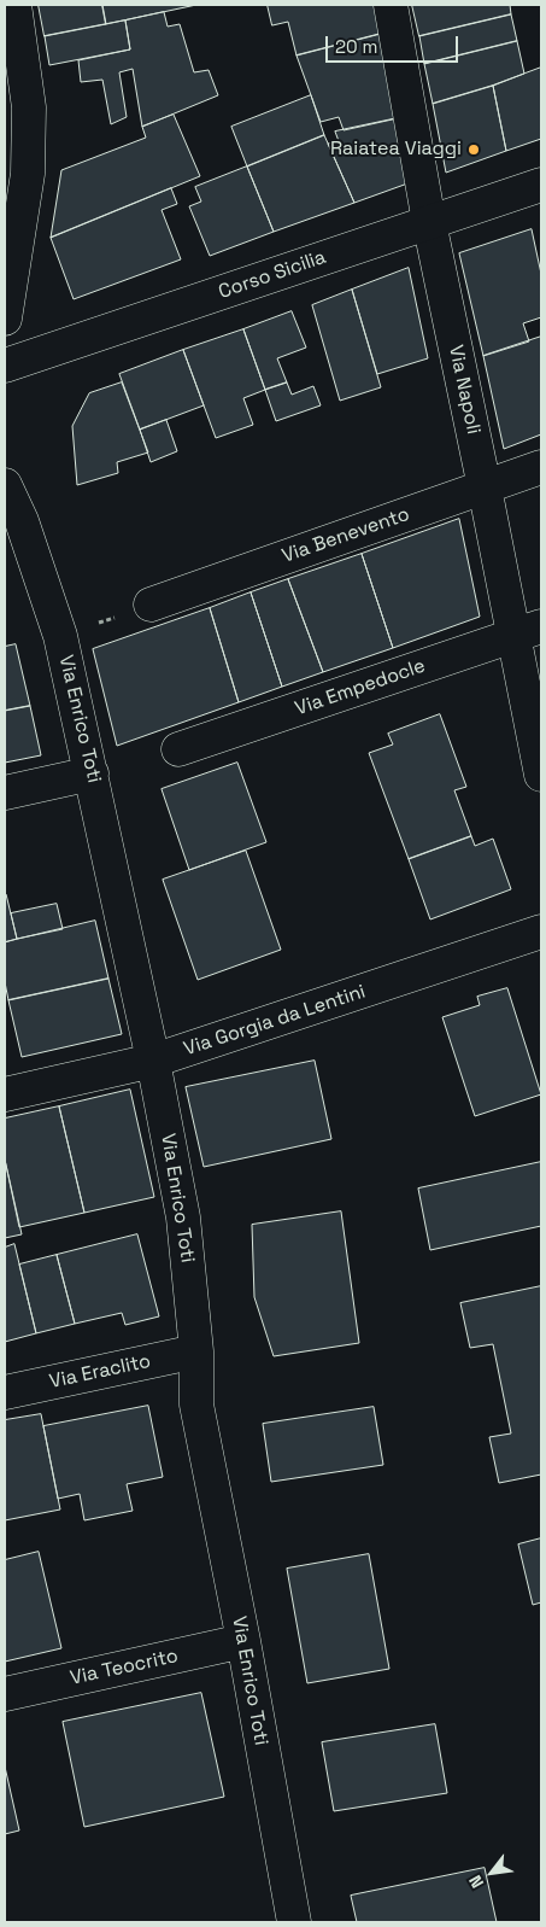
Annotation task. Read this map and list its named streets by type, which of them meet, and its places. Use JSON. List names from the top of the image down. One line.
{"streets":{"street":["Corso Sicilia","Via Napoli","Via Benevento","Via Empedocle","Via Enrico Toti","Via Gorgia da Lentini","Via Eraclito","Via Teocrito"]},"crossings":[["Corso Sicilia","Via Napoli"],["Via Napoli","Via Benevento"],["Via Napoli","Via Empedocle"],["Via Enrico Toti","Via Gorgia da Lentini"],["Via Enrico Toti","Via Eraclito"],["Via Enrico Toti","Via Teocrito"]],"places":["Raiatea Viaggi"],"scale_bar":"20 m","north":"bottom left"}
